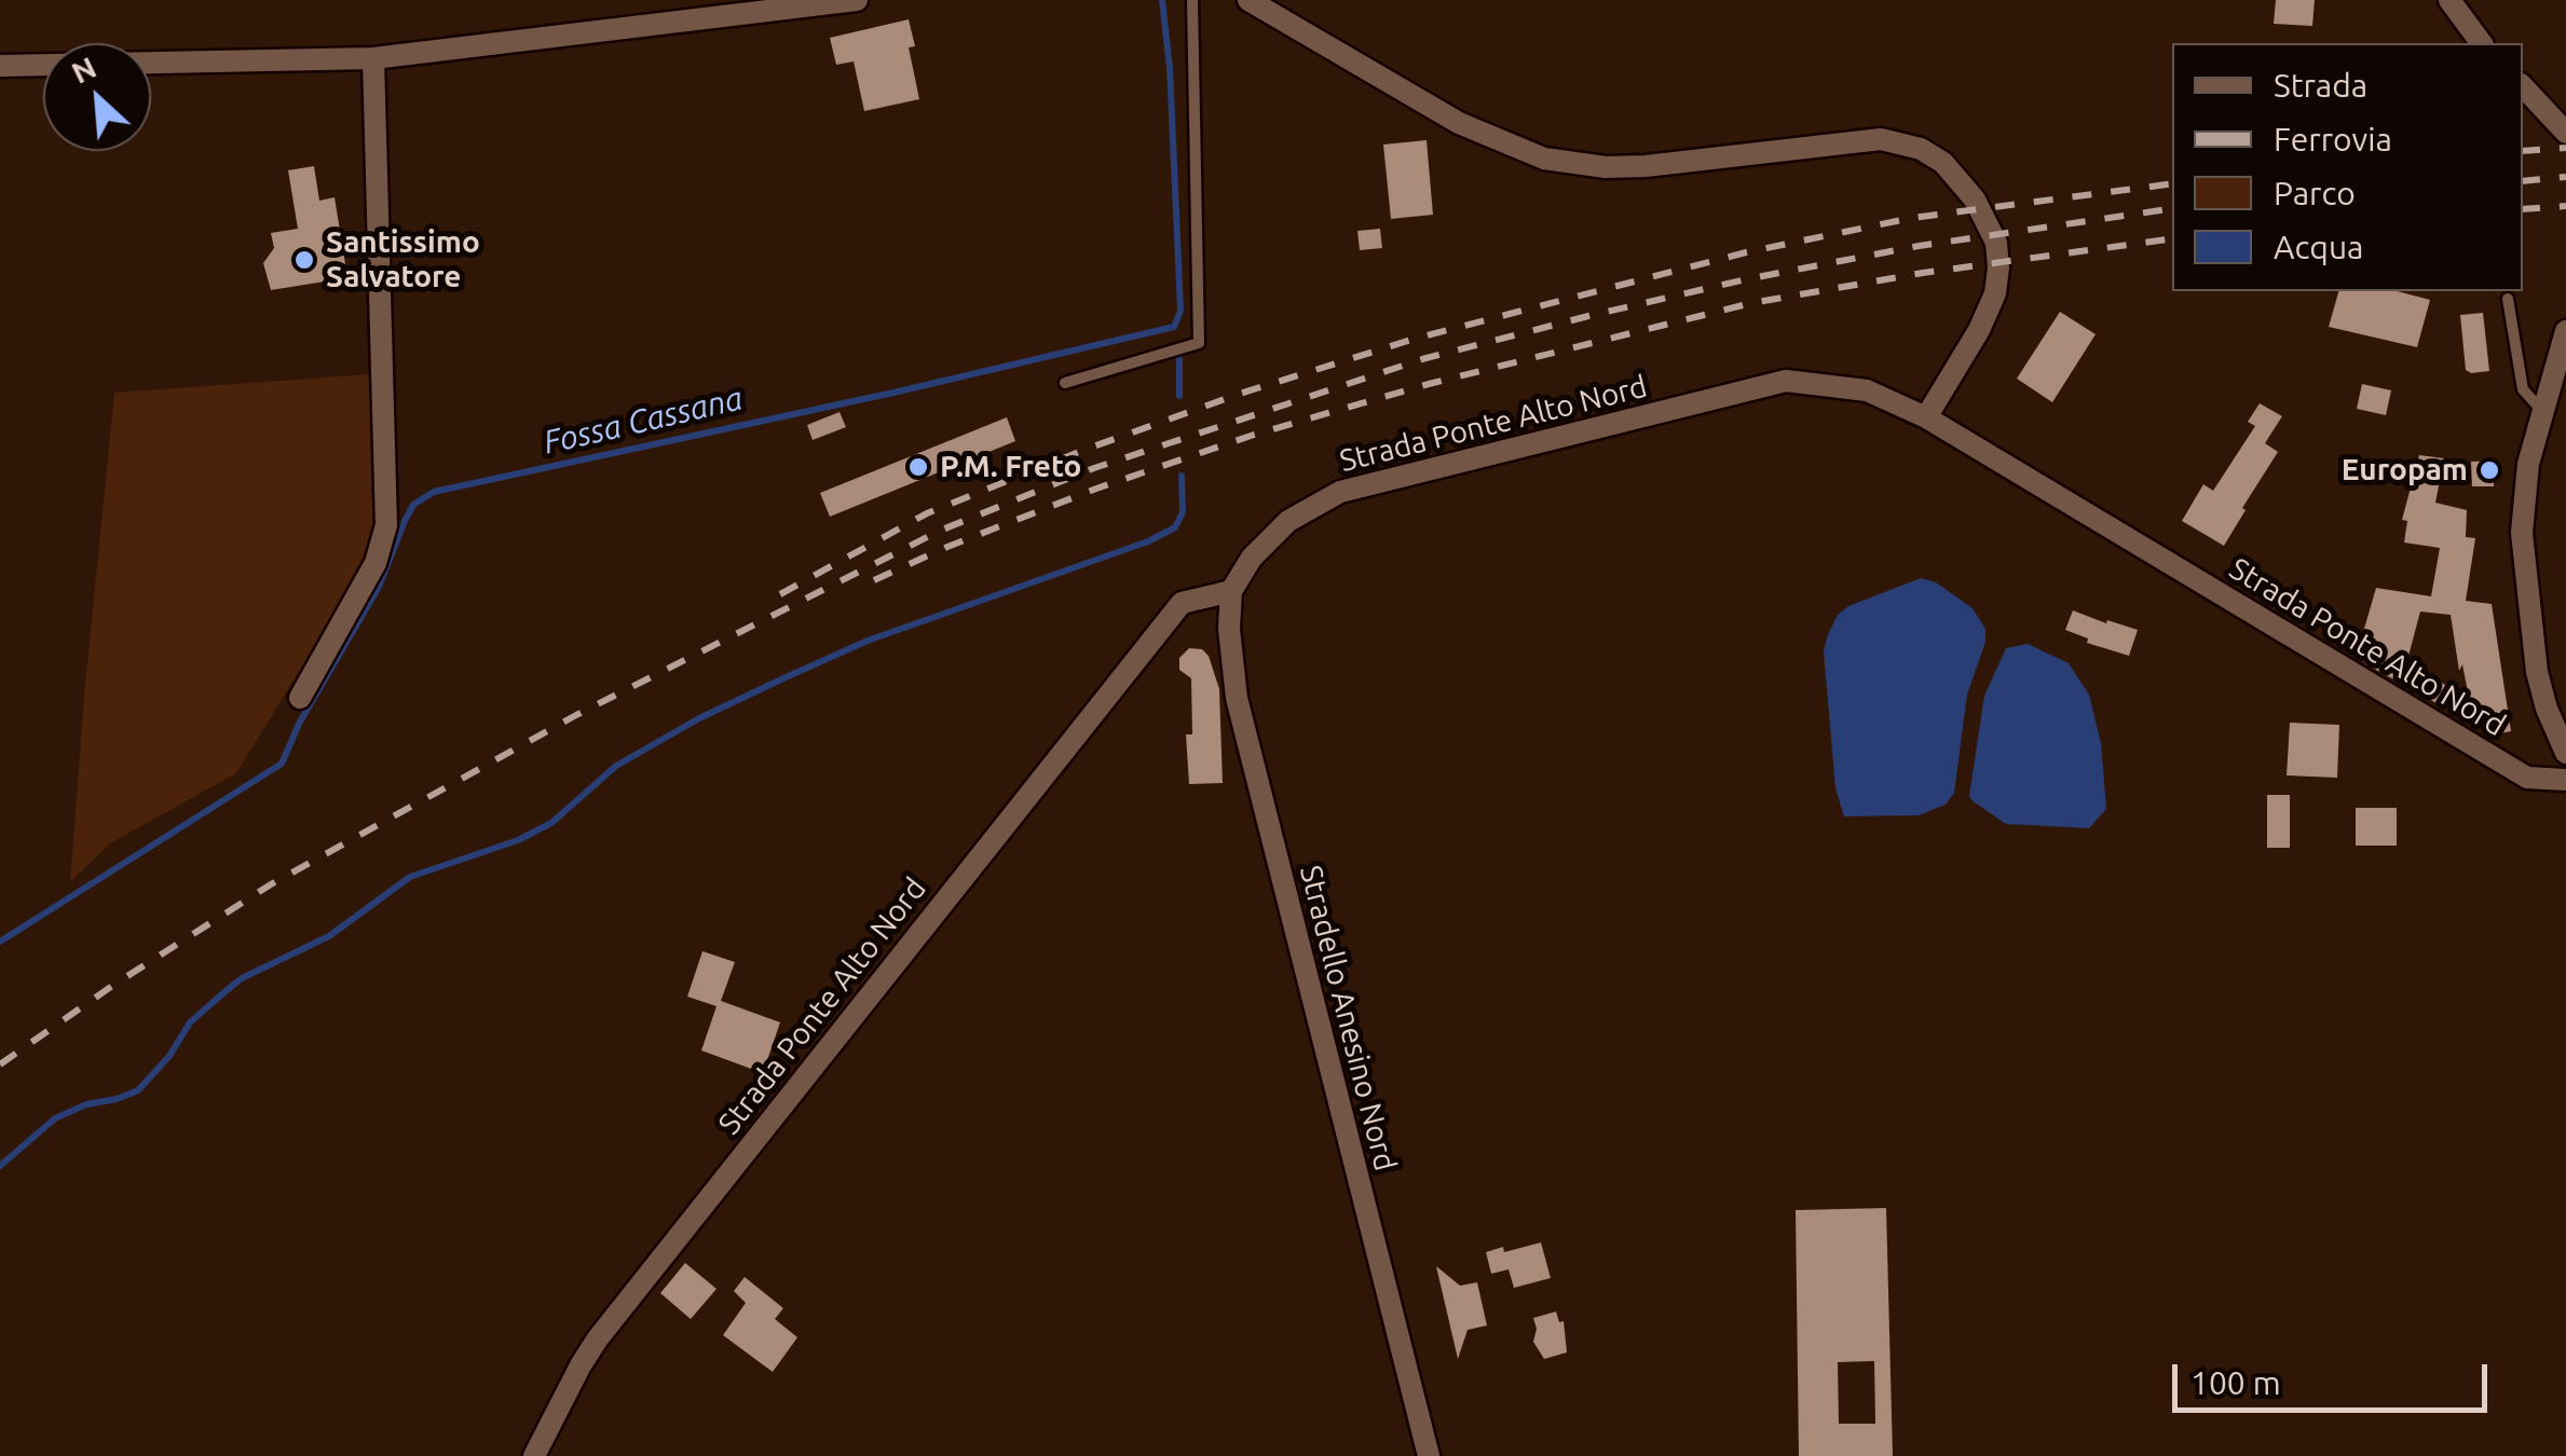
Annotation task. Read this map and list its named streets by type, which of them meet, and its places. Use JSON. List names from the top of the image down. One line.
{"streets":{"street":["Strada Ponte Alto Nord","Stradello Anesino Nord"]},"crossings":[["Strada Ponte Alto Nord","Stradello Anesino Nord"]],"water":["Fossa Cassana"],"places":["Santissimo Salvatore","P.M. Freto","Europam"],"legend":["Strada","Ferrovia","Parco","Acqua"],"scale_bar":"100 m","north":"top left"}
